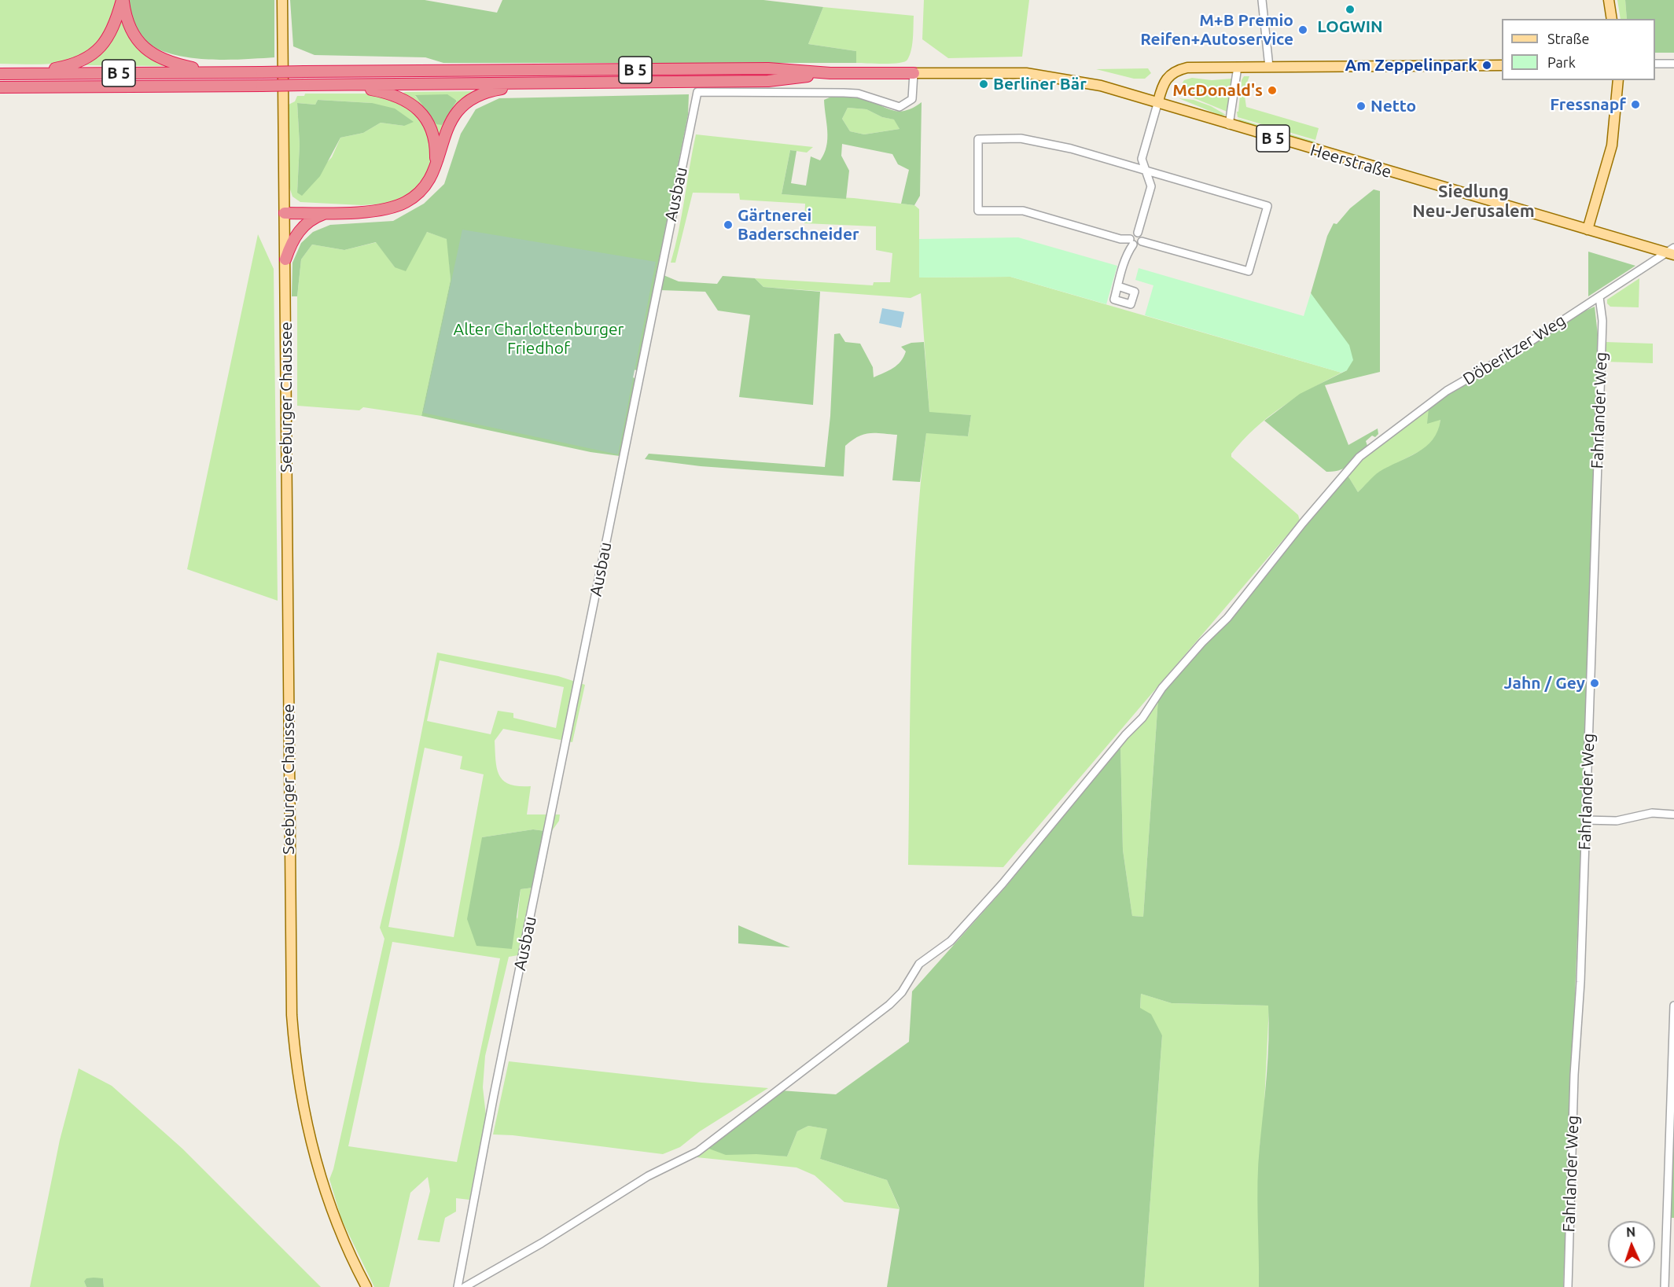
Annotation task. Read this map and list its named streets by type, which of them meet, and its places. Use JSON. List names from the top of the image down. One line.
{"streets":{"highway":["B 5"],"main road":["Heerstraße","Seeburger Chaussee"],"street":["Ausbau","Döberitzer Weg","Fahrlander Weg"]},"crossings":[["B 5","Heerstraße"],["B 5","Ausbau"],["Heerstraße","Ausbau"],["Heerstraße","Döberitzer Weg"],["Döberitzer Weg","Fahrlander Weg"]],"districts":["Siedlung Neu-Jerusalem"],"parks":["Alter Charlottenburger Friedhof"],"places":["LOGWIN","M+B Premio Reifen+Autoservice","Am Zeppelinpark","Berliner Bär","McDonald's","Fressnapf","Netto","Gärtnerei Baderschneider","Jahn / Gey"],"legend":["Straße","Park"],"north":"top"}
